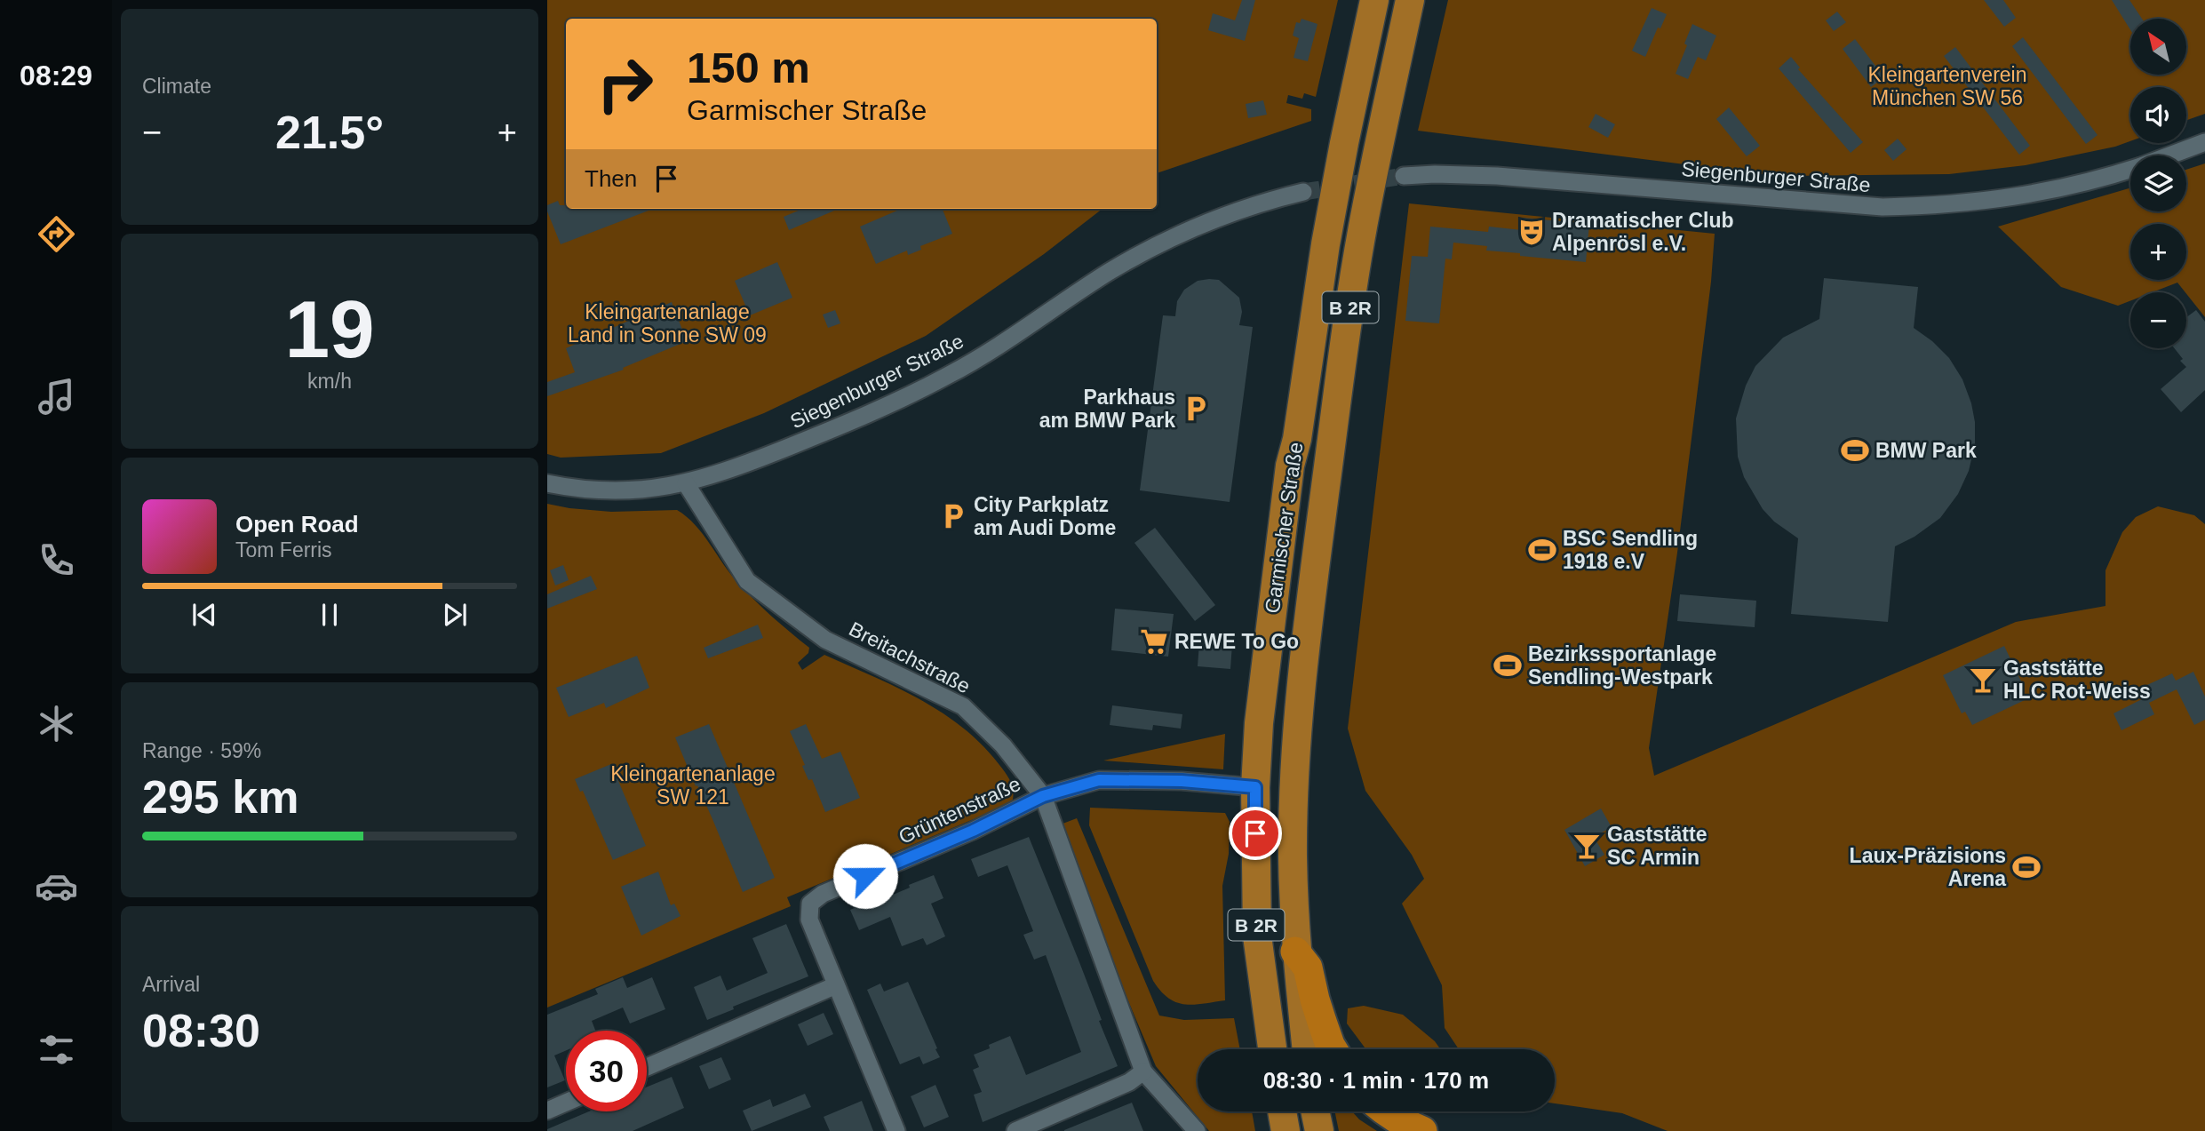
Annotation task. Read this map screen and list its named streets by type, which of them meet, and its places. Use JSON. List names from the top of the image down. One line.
{"streets":{"highway":["B 2R","Garmischer Straße"],"street":["Siegenburger Straße","Breitachstraße","Grüntenstraße"]},"crossings":[["Siegenburger Straße","Breitachstraße"],["Garmischer Straße","Grüntenstraße"],["Breitachstraße","Grüntenstraße"]],"parks":["Kleingartenverein München SW 56","Kleingartenanlage Land in Sonne SW 09","Kleingartenanlage SW 121"],"places":{"theatre":["Dramatischer Club Alpenrösl e.V."],"parking":["Parkhaus am BMW Park","City Parkplatz am Audi Dome"],"sports":["BMW Park","BSC Sendling 1918 e.V","Bezirkssportanlage Sendling-Westpark","Laux-Präzisions Arena"],"supermarket":["REWE To Go"],"bar":["Gaststätte HLC Rot-Weiss","Gaststätte SC Armin"]},"north":"top left","page":{"tabs":"08:29","tile":["Climate",["19","km/h"],["Range · 59%","295 km"],["Arrival","08:30"]],"map_buttons":["+","−"],"turn":["150 m","Garmischer Straße"],"heat":["−","21.5°","+"],"then":"Then","song":["Open Road","Tom Ferris"],"limit":"30","trip":"08:30 · 1 min · 170 m"}}
